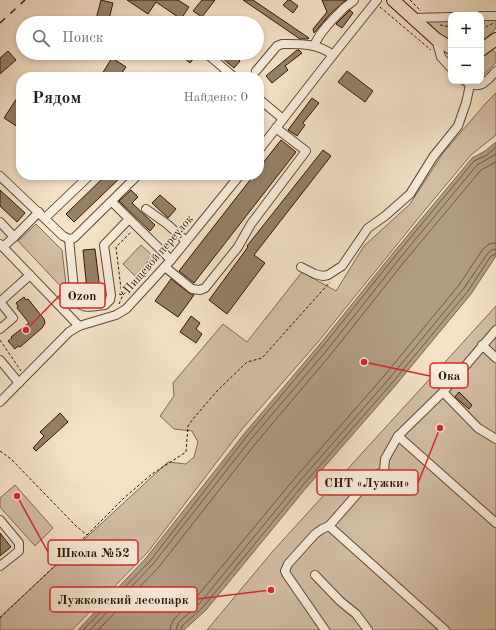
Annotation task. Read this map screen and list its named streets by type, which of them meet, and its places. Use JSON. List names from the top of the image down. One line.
{"streets":{"street":["Пищевой переулок"]},"places":["Ozon","Ока","СНТ «Лужки»","Школа №52","Лужковский лесопарк"],"page":{"map_buttons":["+","−"],"search":"Поиск","heading":["Рядом","Найдено: 0"]}}
